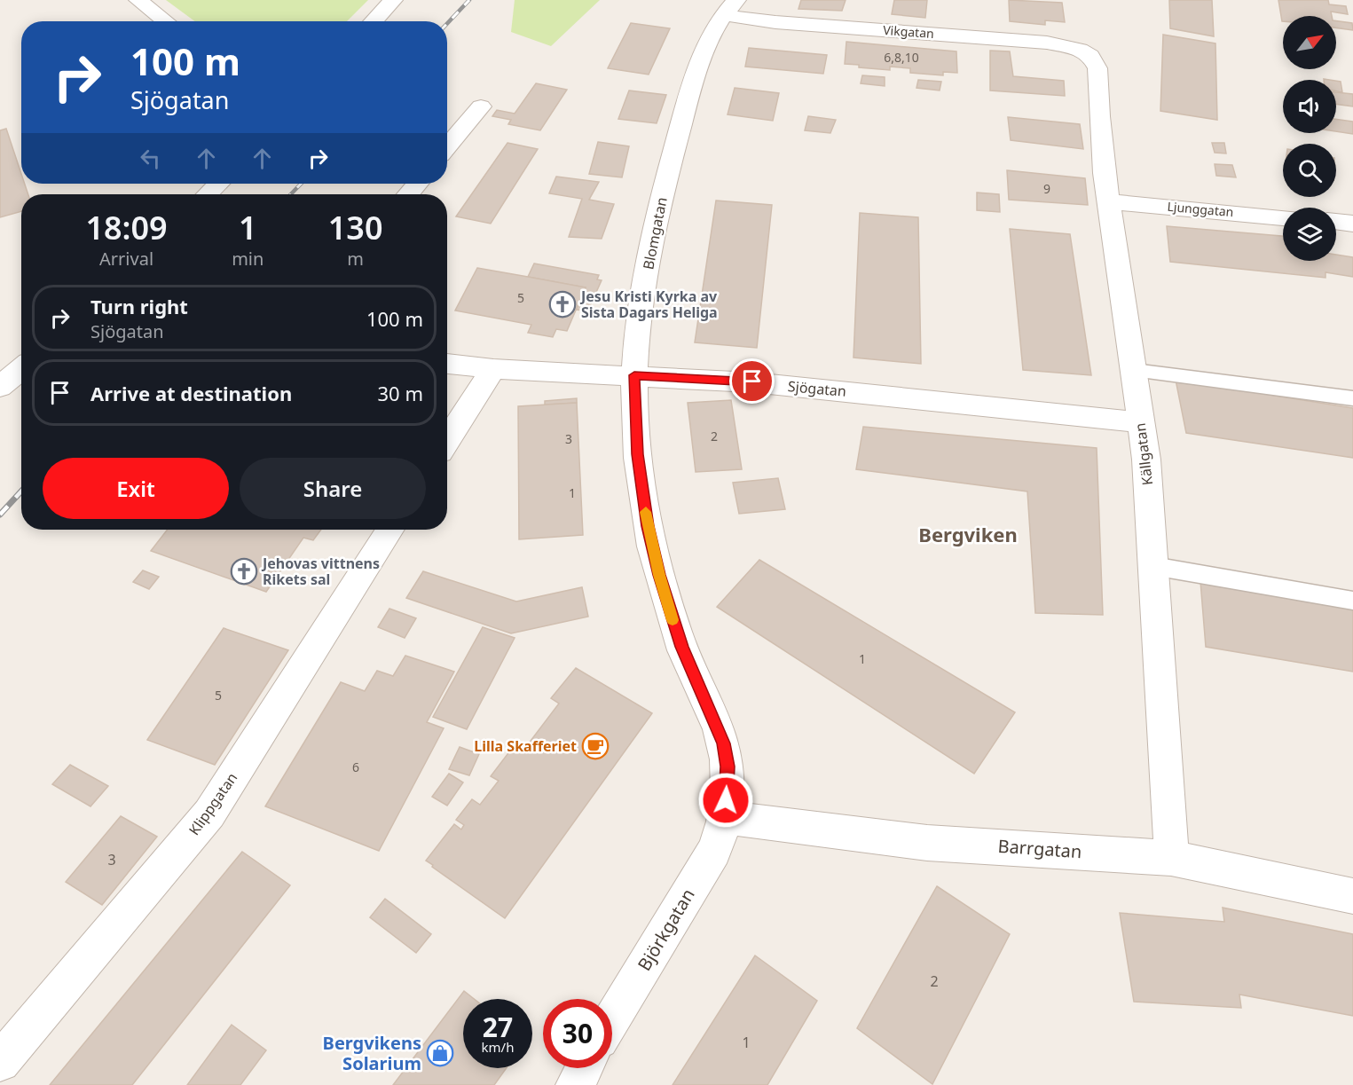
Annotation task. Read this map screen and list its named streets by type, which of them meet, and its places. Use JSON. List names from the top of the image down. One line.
{"streets":{"street":["Vikgatan","Ljunggatan","Blomgatan","Sjögatan","Källgatan","Klippgatan","Barrgatan","Björkgatan"]},"crossings":[["Vikgatan","Blomgatan"],["Vikgatan","Källgatan"],["Ljunggatan","Källgatan"],["Blomgatan","Sjögatan"],["Blomgatan","Barrgatan"],["Blomgatan","Björkgatan"],["Sjögatan","Källgatan"],["Källgatan","Barrgatan"],["Barrgatan","Björkgatan"]],"districts":["Bergviken"],"places":{"church":["Jesu Kristi Kyrka av Sista Dagars Heliga","Jehovas vittnens Rikets sal"],"cafe":["Lilla Skafferiet"],"shop":["Bergvikens Solarium"]},"house_numbers":["6,8,10","9","5","2","3","1","1","5","6","3","2","1"],"north":"top right","page":{"turn":["100 m","Sjögatan"],"eta":["18:09","Arrival","1","min","130","m"],"list":[{"name":"Turn right","note":"Sjögatan","value":"100 m"},{"name":"Arrive at destination","value":"30 m"}],"buttons":["Exit","Share"],"speed":"27 km/h","limit":"30"}}
